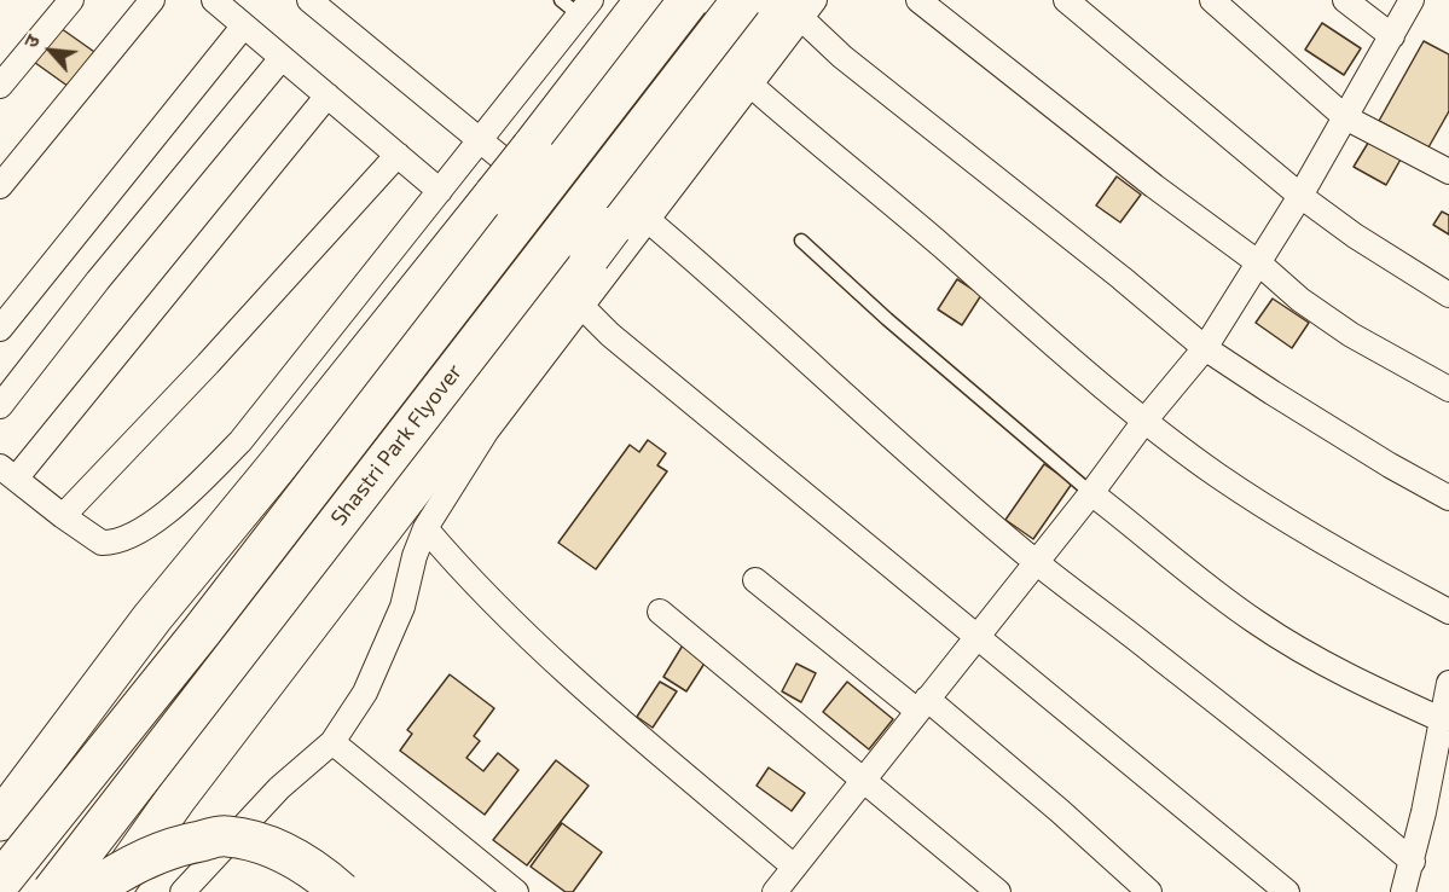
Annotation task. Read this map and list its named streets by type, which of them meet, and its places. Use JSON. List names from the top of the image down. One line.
{"streets":{"highway":["Shastri Park Flyover"]},"north":"top left"}
